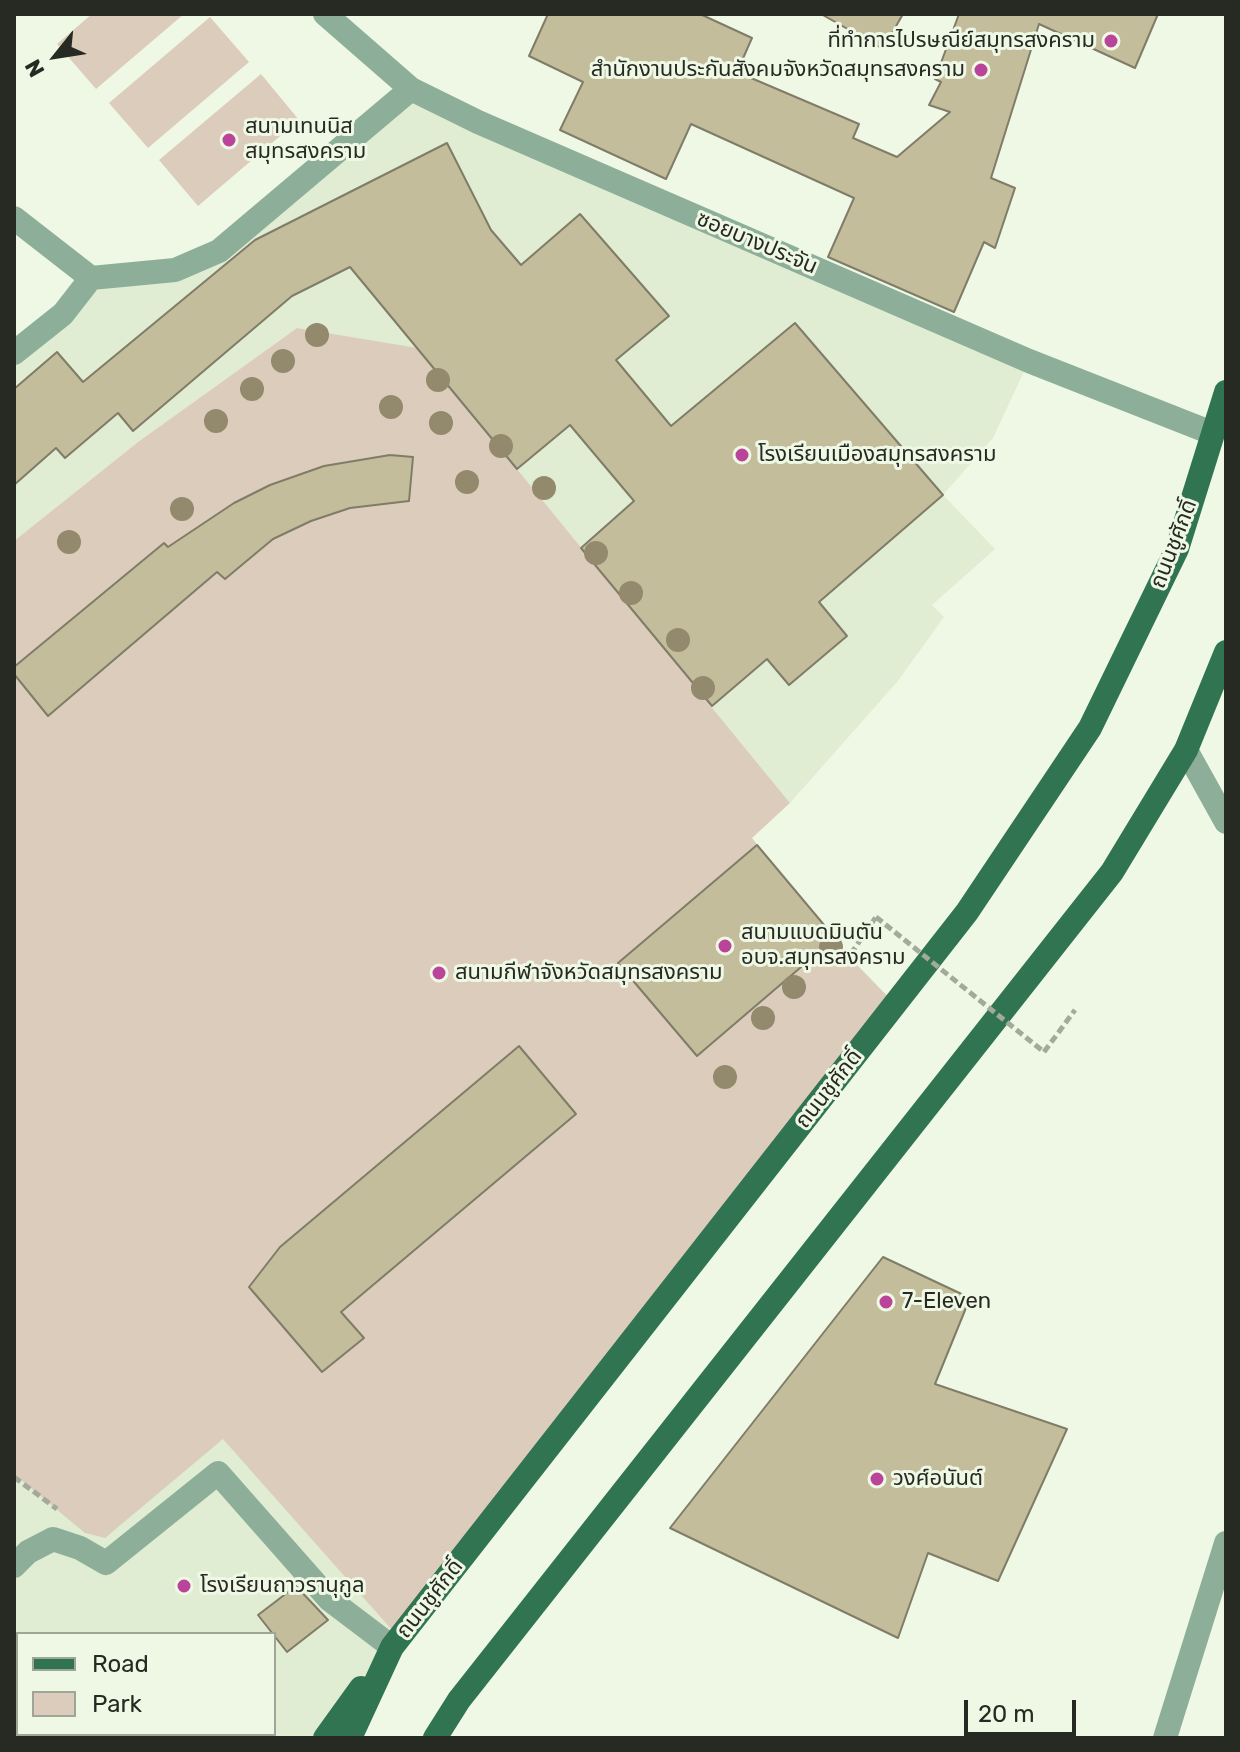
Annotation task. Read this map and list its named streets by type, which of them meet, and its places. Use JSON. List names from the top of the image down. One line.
{"streets":{"main road":["ถนนชูศักดิ์"],"street":["ซอยบางประจัน"]},"crossings":[["ซอยบางประจัน","ถนนชูศักดิ์"]],"places":["ที่ทำการไปรษณีย์สมุทรสงคราม","สำนักงานประกันสังคมจังหวัดสมุทรสงคราม","สนามเทนนิส สมุทรสงคราม","โรงเรียนเมืองสมุทรสงคราม","สนามแบดมินตัน อบจ.สมุทรสงคราม","สนามกีฬาจังหวัดสมุทรสงคราม","7-Eleven","วงศ์อนันต์","โรงเรียนถาวรานุกูล"],"legend":["Road","Park"],"scale_bar":"20 m","north":"bottom left"}
